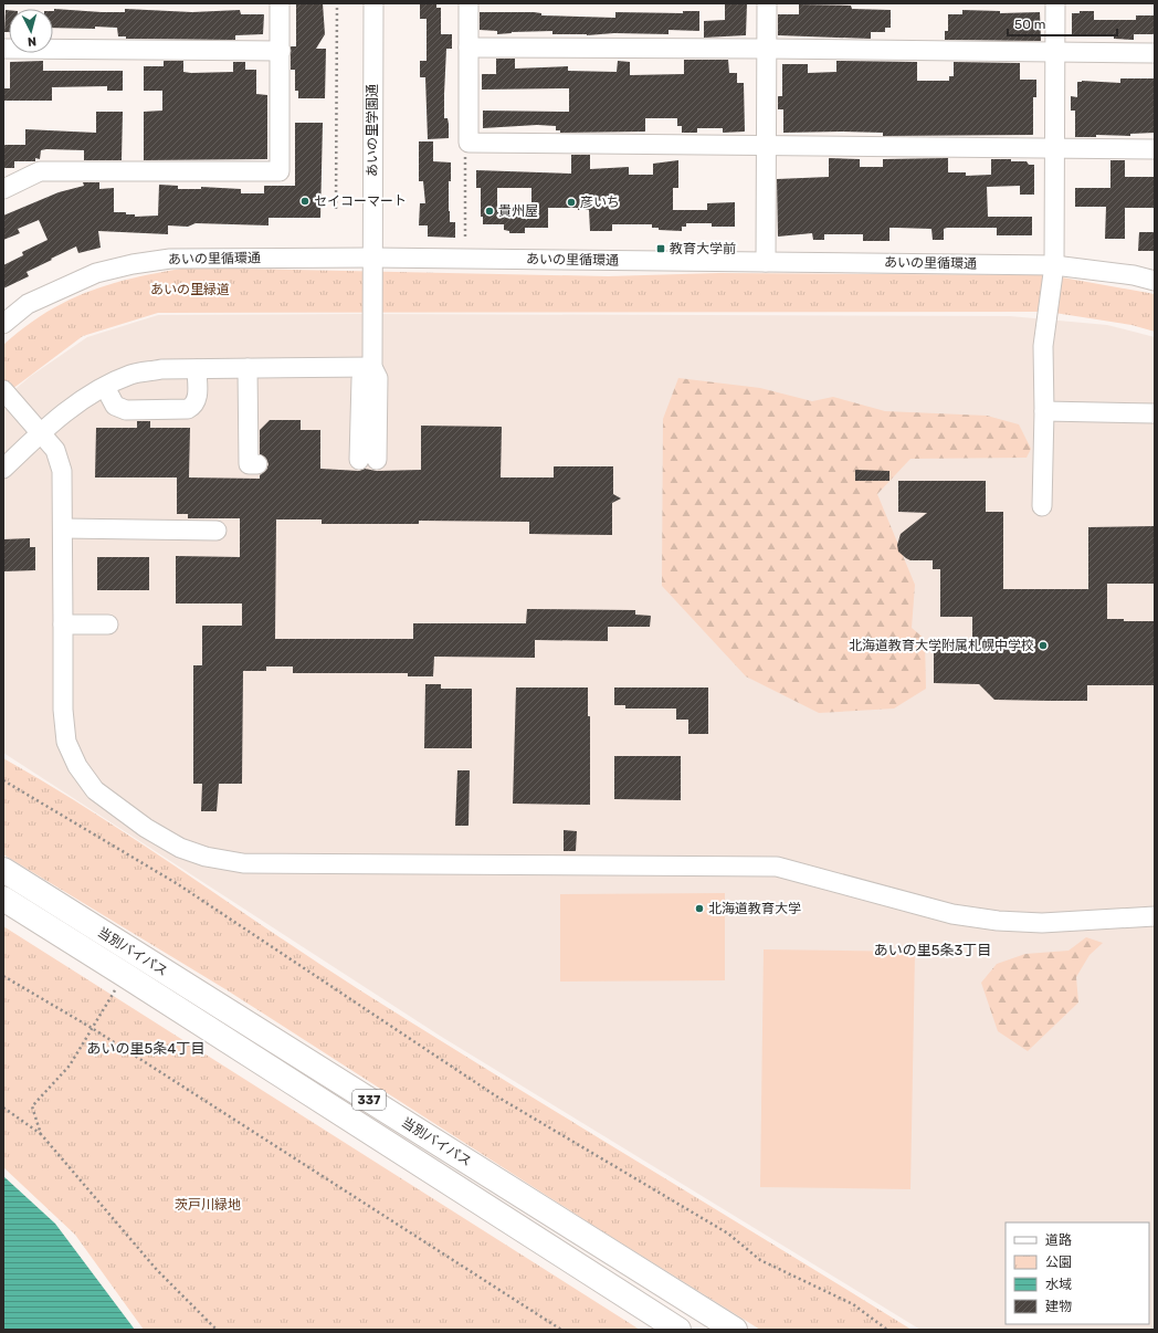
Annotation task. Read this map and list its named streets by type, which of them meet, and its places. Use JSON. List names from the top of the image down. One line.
{"streets":{"highway":["当別バイパス","337"],"street":["あいの里学園通","あいの里循環通"]},"crossings":[["あいの里学園通","あいの里循環通"]],"districts":["あいの里5条3丁目","あいの里5条4丁目"],"parks":["あいの里緑道","茨戸川緑地"],"places":{"other":["セイコーマート","彦いち","貴州屋","北海道教育大学附属札幌中学校","北海道教育大学"],"transit":["教育大学前"]},"legend":["道路","公園","水域","建物"],"scale_bar":"50 m","north":"bottom"}
